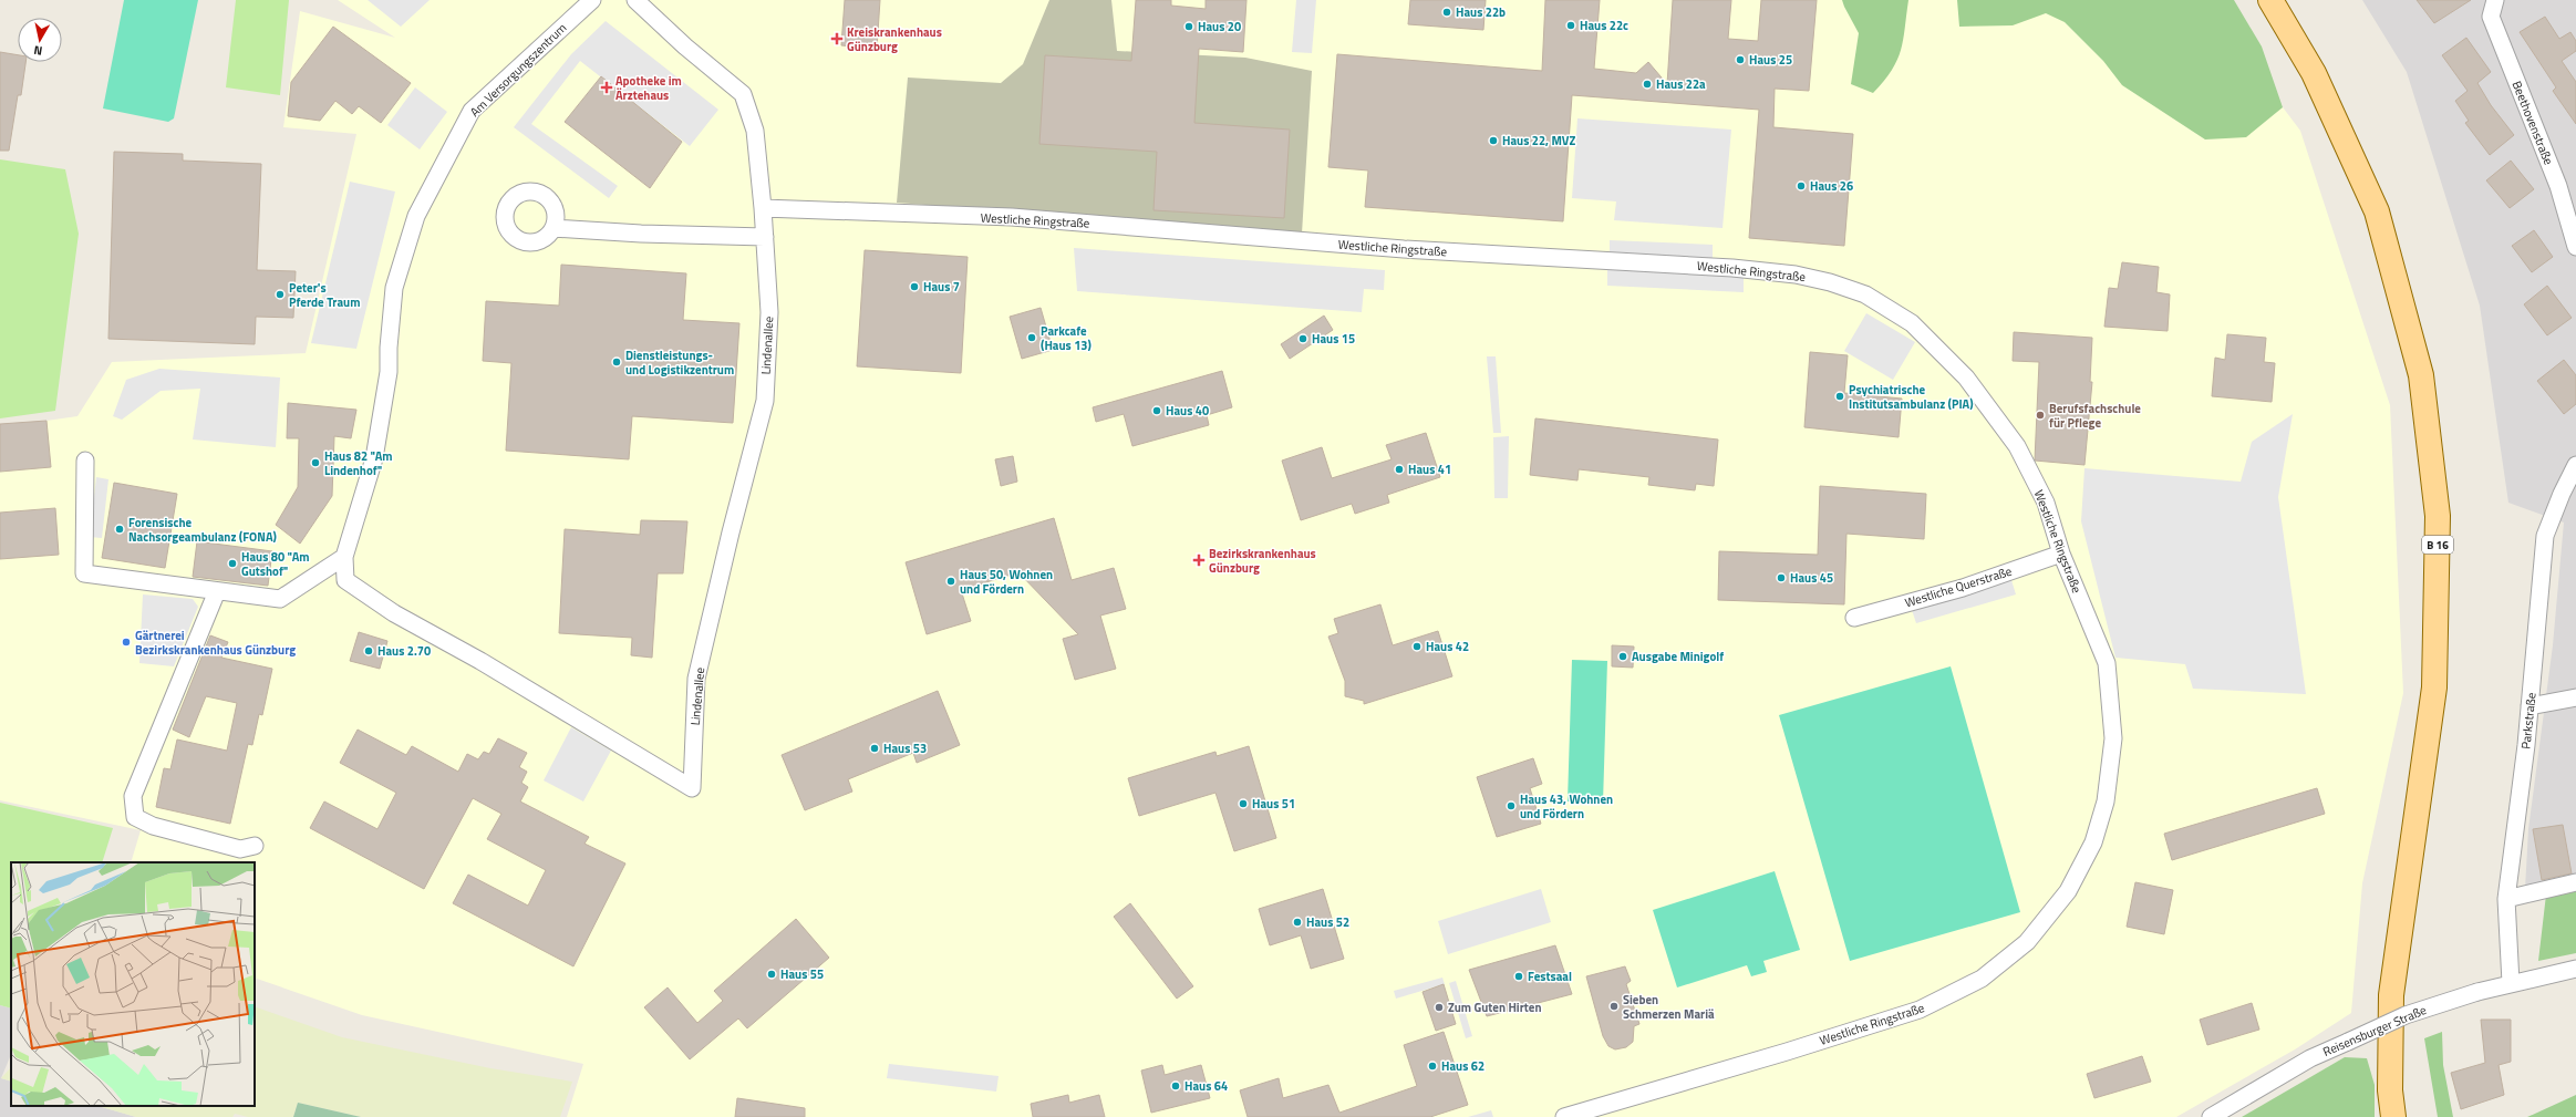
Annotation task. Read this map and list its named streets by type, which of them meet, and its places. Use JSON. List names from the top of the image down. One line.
{"streets":{"main road":["B 16"],"street":["Am Versorgungszentrum","Beethovenstraße","Westliche Ringstraße","Lindenallee","Westliche Querstraße","Parkstraße","Reisensburger Straße"]},"crossings":[["Am Versorgungszentrum","Lindenallee"],["Westliche Ringstraße","Lindenallee"],["Westliche Ringstraße","Westliche Querstraße"],["Parkstraße","Reisensburger Straße"]],"places":{"other":["Haus 22b","Haus 22c","Haus 20","Haus 25","Haus 22a","Haus 22, MVZ","Haus 26","Haus 7","Peter's Pferde Traum","Parkcafe (Haus 13)","Haus 15","Dienstleistungs- und Logistikzentrum","Psychiatrische Institutsambulanz (PIA)","Haus 40","Berufsfachschule für Pflege","Haus 82 \"Am Lindenhof\"","Haus 41","Forensische Nachsorgeambulanz (FONA)","Haus 80 \"Am Gutshof\"","Haus 45","Haus 50, Wohnen und Fördern","Gärtnerei Bezirkskrankenhaus Günzburg","Haus 42","Haus 2.70","Ausgabe Minigolf","Haus 53","Haus 51","Haus 43, Wohnen und Fördern","Haus 52","Haus 55","Festsaal","Sieben Schmerzen Mariä","Zum Guten Hirten","Haus 62","Haus 64"],"health":["Kreiskrankenhaus Günzburg","Apotheke im Ärztehaus","Bezirkskrankenhaus Günzburg"]},"north":"bottom"}
